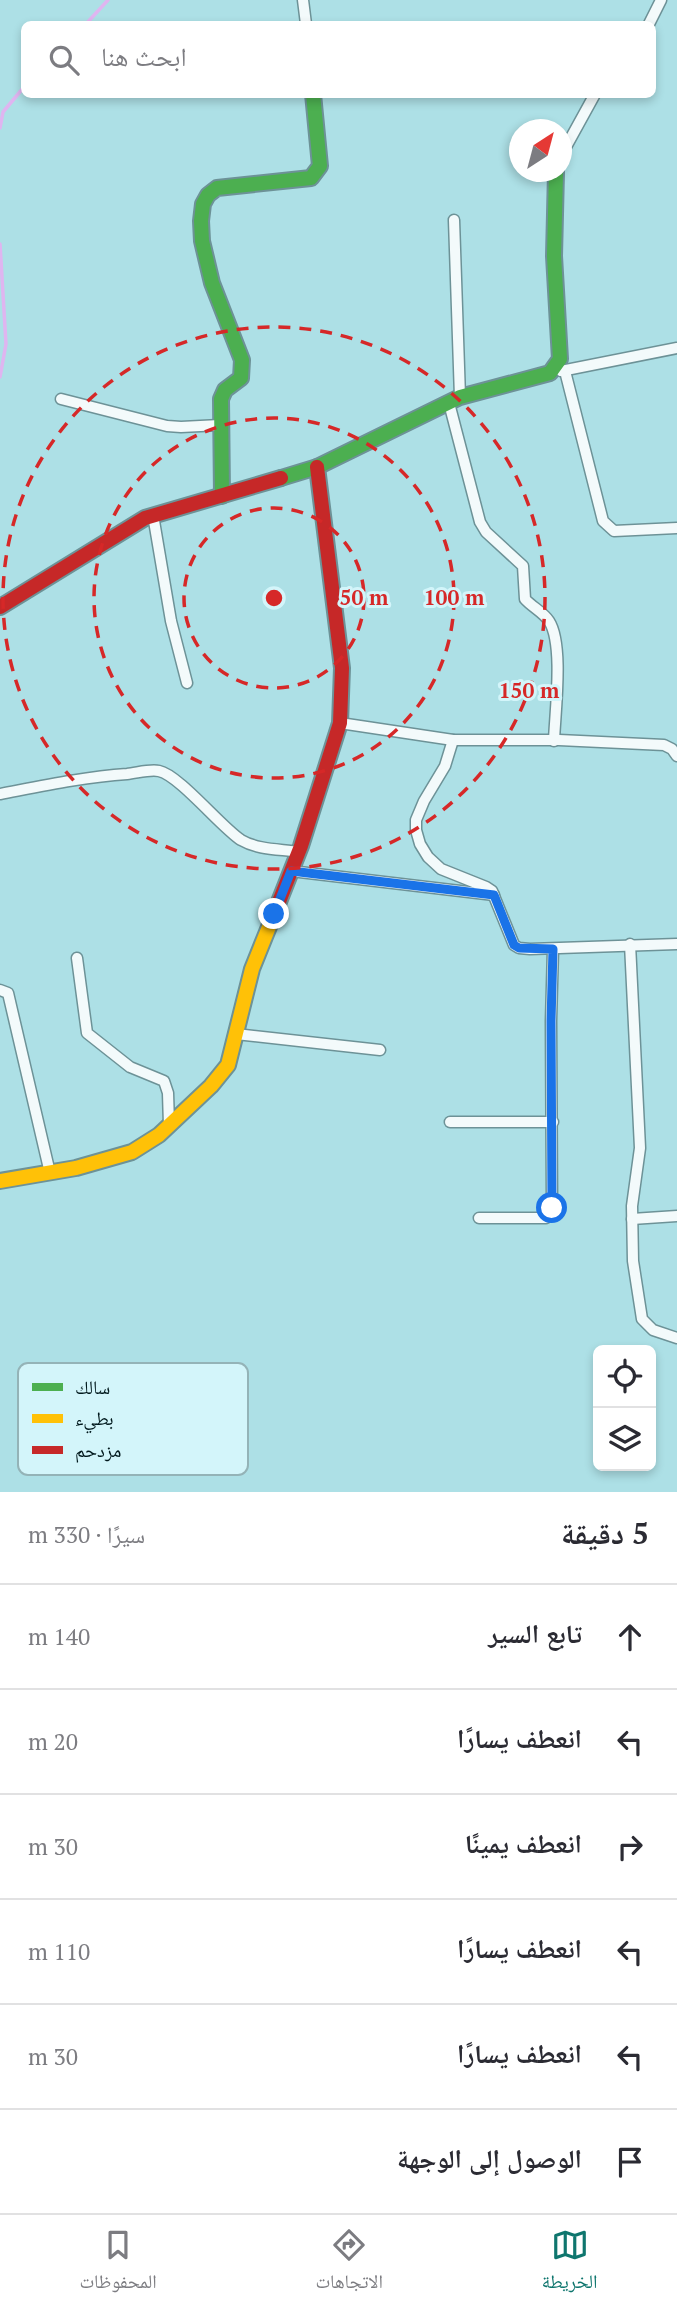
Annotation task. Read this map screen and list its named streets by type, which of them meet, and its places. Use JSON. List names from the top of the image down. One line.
{"legend":["سالك","بطيء","مزدحم"],"north":"top right","page":{"search":"ابحث هنا","heading":["5 دقيقة","سيرًا · 330 m"],"list":[["تابع السير","140 m"],["انعطف يسارًا","20 m"],["انعطف يمينًا","30 m"],["انعطف يسارًا","110 m"],["انعطف يسارًا","30 m"],"الوصول إلى الوجهة"],"nav":["الخريطة","الاتجاهات","المحفوظات"]},"rings":["50 m","100 m","150 m"]}
